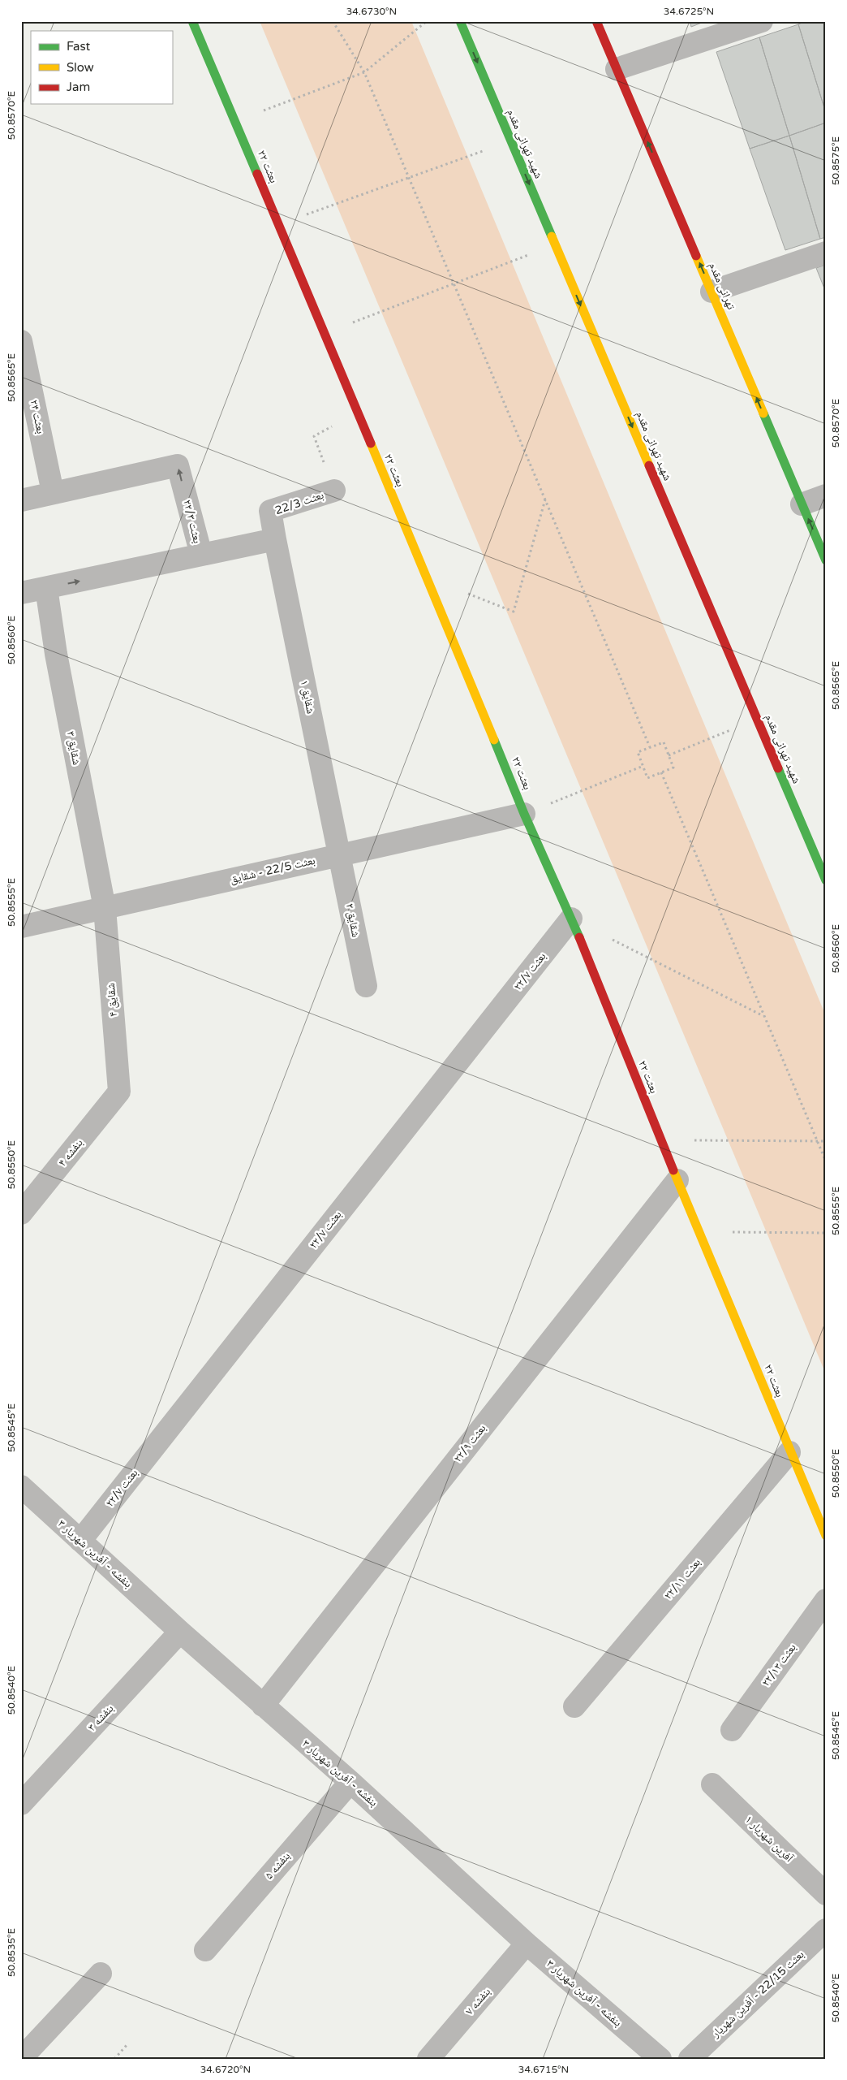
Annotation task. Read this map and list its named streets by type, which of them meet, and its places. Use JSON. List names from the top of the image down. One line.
{"streets":{"street":["شهید تهرانی مقدم","بعثت ۲۲","تهرانی مقدم","بعثت ۲۴","بعثت 22/3","بعثت ۲۲/۳","شقایق ۱","شقایق ۳","بعثت 22/5 - شقایق","شقایق ۲","بعثت ۲۲/۷","شقایق ۴","بنفشه ۴","بعثت ۲۲/۹","بنفشه - آفرین شهریار ۳","بعثت ۲۲/۱۱","بعثت ۲۲/۱۳","بنفشه ۳","آفرین شهریار ۱","بنفشه ۵","بعثت 22/15 - آفرین شهریار","بنفشه ۷"]},"crossings":[["بعثت ۲۲","بعثت 22/5 - شقایق"],["بعثت ۲۲","بعثت ۲۲/۷"],["بعثت ۲۲","بعثت ۲۲/۹"],["بعثت ۲۲","بعثت ۲۲/۱۱"],["بعثت ۲۴","بعثت ۲۲/۳"],["بعثت 22/3","شقایق ۱"],["بعثت ۲۲/۳","شقایق ۳"],["شقایق ۱","بعثت 22/5 - شقایق"],["شقایق ۱","شقایق ۲"],["شقایق ۳","بعثت 22/5 - شقایق"],["شقایق ۳","شقایق ۴"],["بعثت 22/5 - شقایق","شقایق ۲"],["بعثت 22/5 - شقایق","شقایق ۴"],["بعثت ۲۲/۷","بنفشه - آفرین شهریار ۳"],["شقایق ۴","بنفشه ۴"],["بعثت ۲۲/۹","بنفشه - آفرین شهریار ۳"],["بنفشه - آفرین شهریار ۳","بنفشه ۳"],["بنفشه - آفرین شهریار ۳","بنفشه ۵"],["بنفشه - آفرین شهریار ۳","بنفشه ۷"]],"one_way":["شهید تهرانی مقدم","تهرانی مقدم"],"legend":["Fast","Slow","Jam"],"coordinates":["34.6730°N","34.6725°N","50.8570°E","50.8575°E","50.8565°E","50.8560°E","50.8555°E","50.8550°E","50.8545°E","50.8540°E","50.8535°E","34.6720°N","34.6715°N"]}
